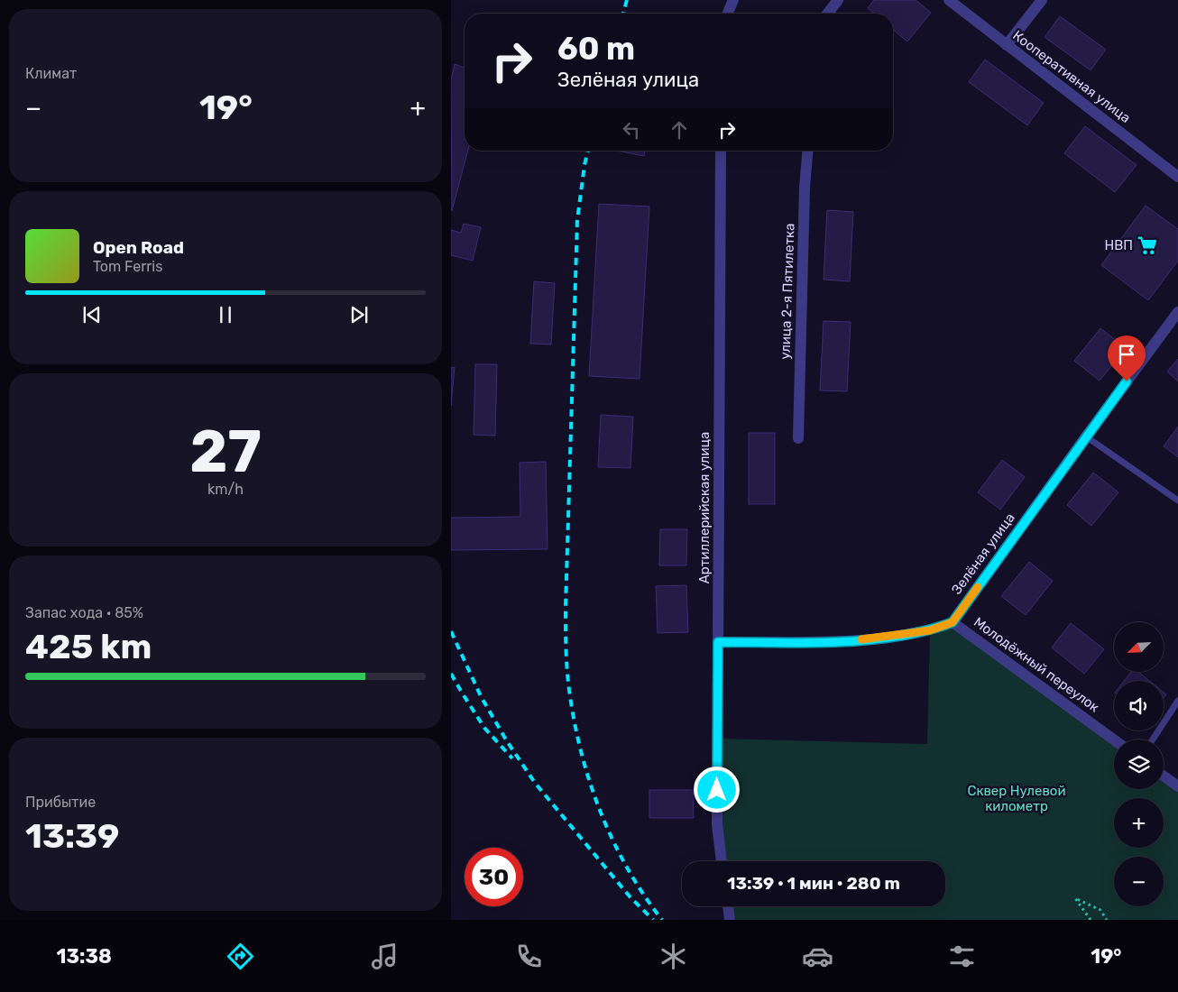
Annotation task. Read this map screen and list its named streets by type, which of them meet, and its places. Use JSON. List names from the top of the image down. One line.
{"streets":{"street":["Кооперативная улица","улица 2-я Пятилетка","Артиллерийская улица","Зелёная улица","Молодёжный переулок"]},"crossings":[["Зелёная улица","Молодёжный переулок"]],"parks":["Сквер Нулевой километр"],"places":{"supermarket":["НВП"]},"north":"bottom left","page":{"tile":["Климат",["27","km/h"],["Запас хода · 85%","425 km"],["Прибытие","13:39"]],"turn":["60 m","Зелёная улица"],"heat":["−","19°","+"],"song":["Open Road","Tom Ferris"],"map_buttons":["+","−"],"limit":"30","trip":"13:39 · 1 мин · 280 m","tabs":["13:38","19°"]}}
